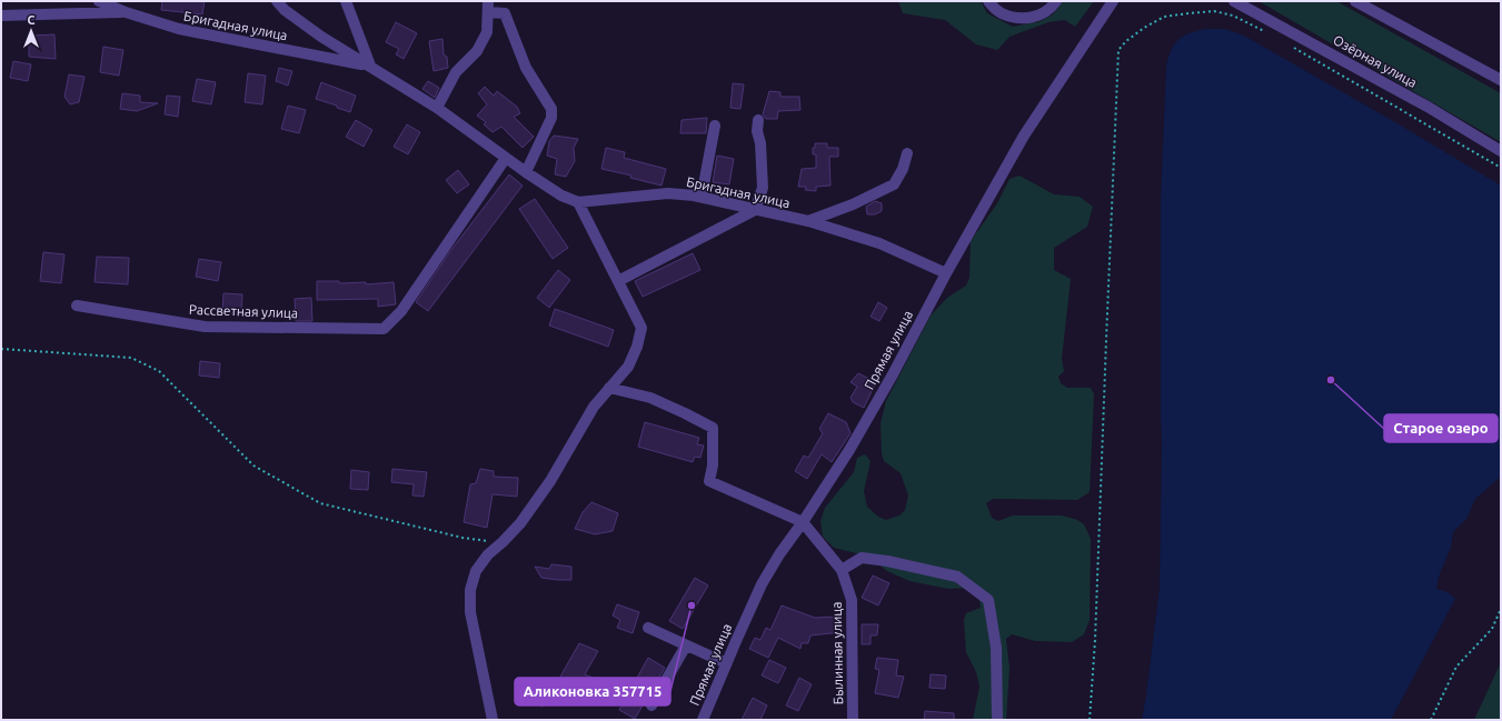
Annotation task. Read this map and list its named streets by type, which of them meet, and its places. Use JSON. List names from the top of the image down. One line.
{"streets":{"street":["Бригадная улица","Озёрная улица","Рассветная улица","Прямая улица","Былинная улица"]},"crossings":[["Бригадная улица","Рассветная улица"],["Бригадная улица","Прямая улица"],["Прямая улица","Былинная улица"]],"places":["Старое озеро","Аликоновка 357715"],"north":"top"}
